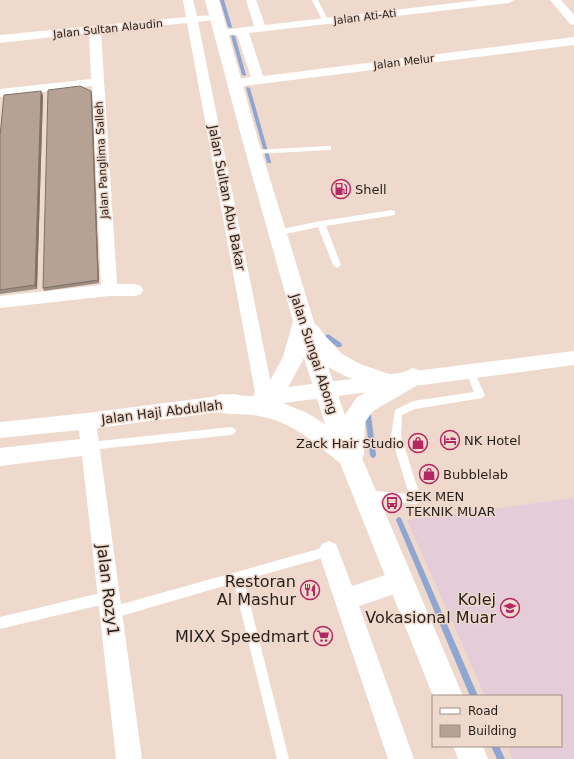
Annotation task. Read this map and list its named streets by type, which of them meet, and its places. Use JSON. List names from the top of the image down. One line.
{"streets":{"street":["Jalan Ati-Ati","Jalan Sultan Alaudin","Jalan Melur","Jalan Panglima Salleh","Jalan Sultan Abu Bakar","Jalan Sungai Abong","Jalan Haji Abdullah","Jalan Rozy1"]},"crossings":[["Jalan Ati-Ati","Jalan Sultan Alaudin"],["Jalan Ati-Ati","Jalan Sungai Abong"],["Jalan Sultan Alaudin","Jalan Panglima Salleh"],["Jalan Sultan Alaudin","Jalan Sultan Abu Bakar"],["Jalan Sultan Alaudin","Jalan Sungai Abong"],["Jalan Melur","Jalan Sungai Abong"],["Jalan Sultan Abu Bakar","Jalan Haji Abdullah"],["Jalan Sungai Abong","Jalan Haji Abdullah"],["Jalan Haji Abdullah","Jalan Rozy1"]],"places":{"fuel station":["Shell"],"hotel":["NK Hotel"],"shop":["Zack Hair Studio","Bubblelab"],"bus stop":["SEK MEN TEKNIK MUAR"],"restaurant":["Restoran Al Mashur"],"school or university":["Kolej Vokasional Muar"],"supermarket":["MIXX Speedmart"]},"legend":["Road","Building"]}
